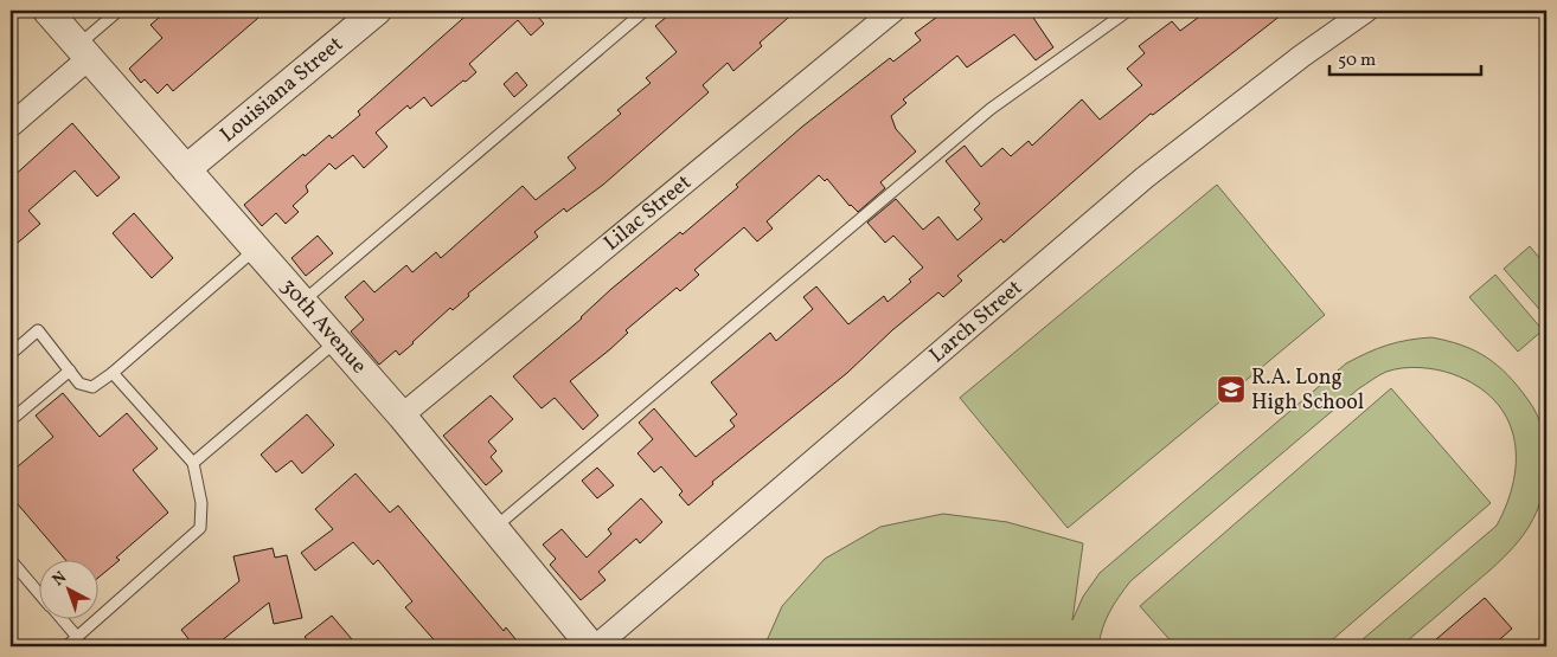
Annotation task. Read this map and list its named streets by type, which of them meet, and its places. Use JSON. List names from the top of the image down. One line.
{"streets":{"street":["Louisiana Street","Lilac Street","Larch Street","30th Avenue"]},"crossings":[["Louisiana Street","30th Avenue"],["Lilac Street","30th Avenue"],["Larch Street","30th Avenue"]],"places":{"school or university":["R.A. Long High School"]},"scale_bar":"50 m","north":"top left"}
